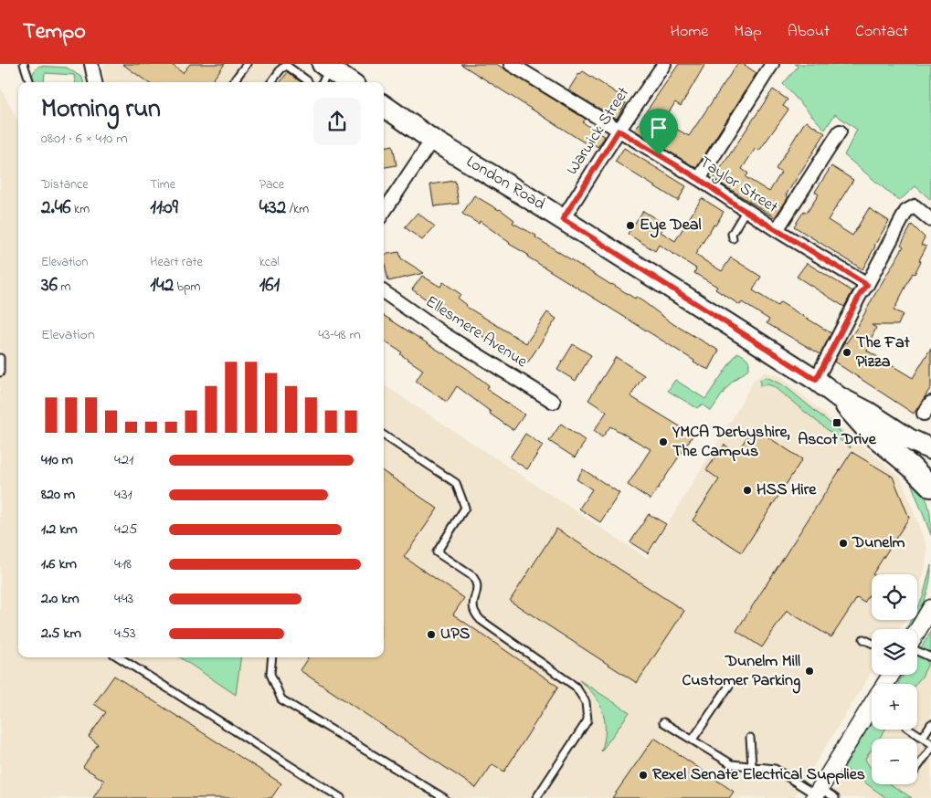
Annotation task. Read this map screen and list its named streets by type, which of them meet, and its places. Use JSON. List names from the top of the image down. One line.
{"streets":{"main road":["London Road"],"street":["Warwick Street","Taylor Street","Ellesmere Avenue"]},"crossings":[["Warwick Street","London Road"],["Warwick Street","Taylor Street"]],"places":{"other":["Eye Deal","The Fat Pizza","YMCA Derbyshire, The Campus","HSS Hire","Dunelm","UPS","Dunelm Mill Customer Parking","Rexel Senate Electrical Supplies"],"transit":["Ascot Drive"]},"page":{"header":"Tempo","nav":["Home","Map","About","Contact"],"heading":["Morning run","08:01 · 6 × 410 m"],"stats":[["Distance","2.46 km"],["Time","11:09"],["Pace","4:32 /km"],["Elevation","36 m"],["Heart rate","142 bpm"],["kcal","161"]],"chart":["Elevation","43–48 m"],"list":[{"name":"410 m","note":"4:21"},{"name":"820 m","note":"4:31"},{"name":"1.2 km","note":"4:25"},{"name":"1.6 km","note":"4:18"},{"name":"2.0 km","note":"4:43"},{"name":"2.5 km","note":"4:53"}],"map_buttons":["+","−"]}}
